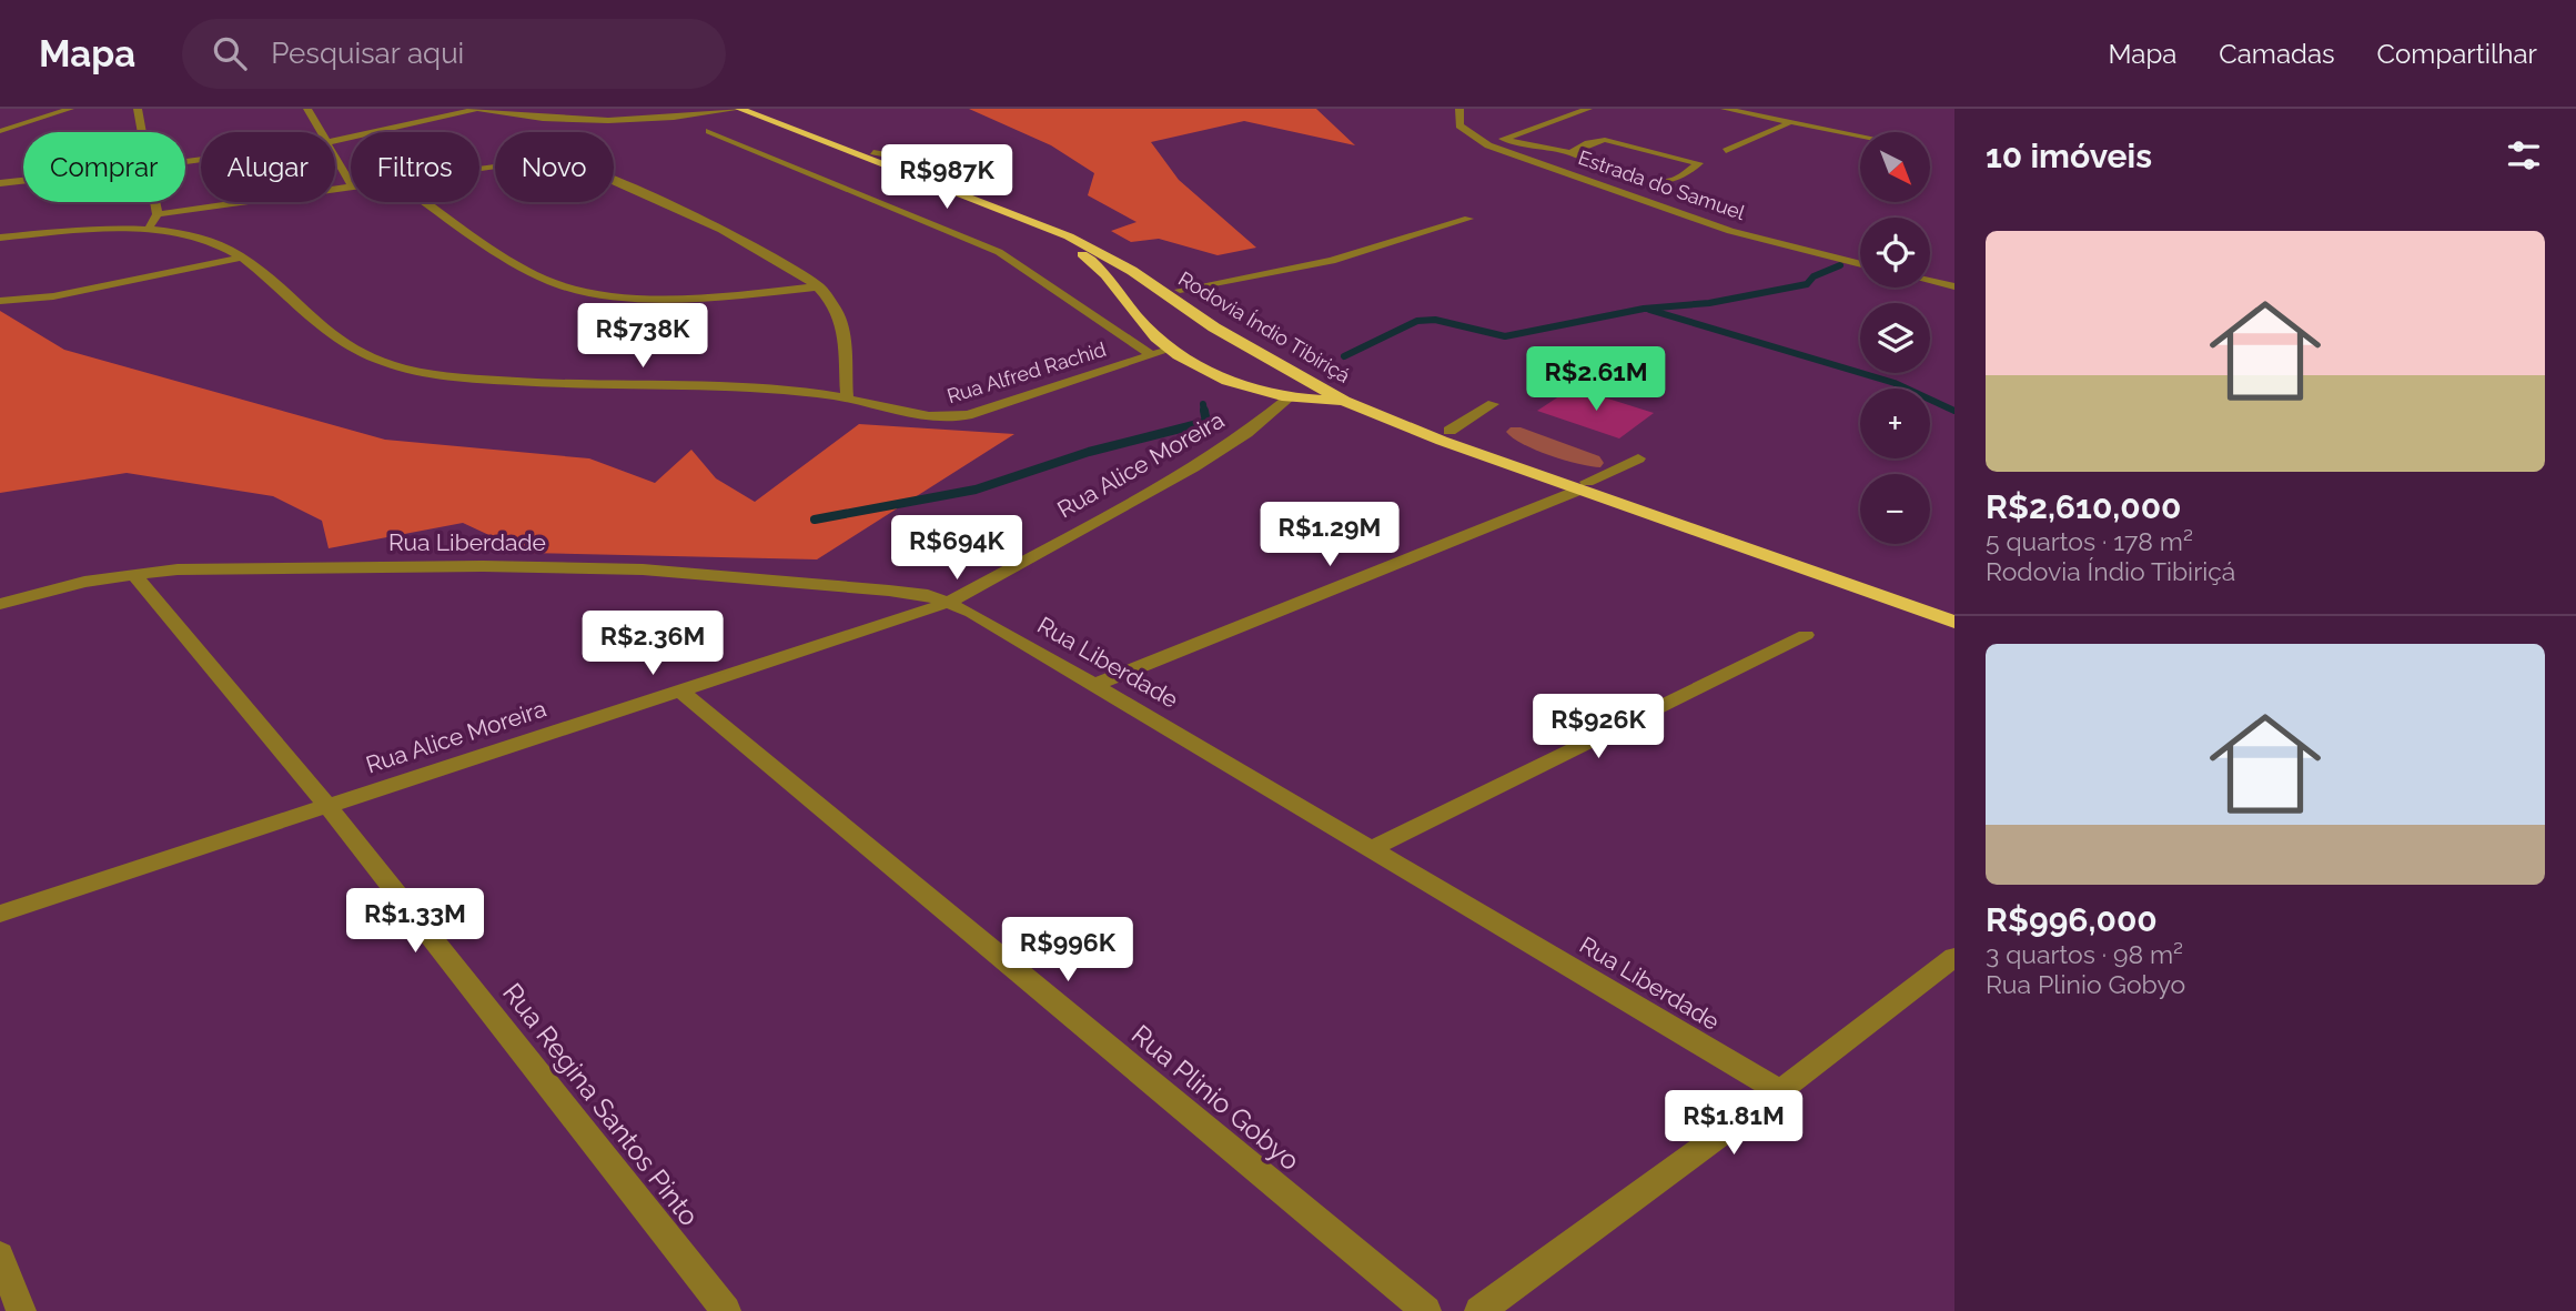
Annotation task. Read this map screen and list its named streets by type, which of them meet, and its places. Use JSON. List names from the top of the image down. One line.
{"streets":{"highway":["Rodovia Índio Tibiriçá"],"street":["Estrada do Samuel","Rua Alfred Rachid","Rua Alice Moreira","Rua Liberdade","Rua Plinio Gobyo","Rua Regina Santos Pinto"]},"crossings":[["Rua Alice Moreira","Rua Liberdade"],["Rua Alice Moreira","Rua Plinio Gobyo"],["Rua Alice Moreira","Rua Regina Santos Pinto"],["Rua Liberdade","Rua Regina Santos Pinto"]],"north":"bottom right","page":{"header":"Mapa","search":"Pesquisar aqui","nav":["Mapa","Camadas","Compartilhar"],"heading":"10 imóveis","map_buttons":["+","−"],"chip":["Comprar","Alugar","Filtros","Novo"],"price":["R$987K","R$738K","R$2.61M","R$1.29M","R$694K","R$2.36M","R$926K","R$1.33M","R$996K","R$1.81M"],"list":[{"name":"R$2,610,000","note":"5 quartos · 178 m² · Rodovia Índio Tibiriçá"},{"name":"R$996,000","note":"3 quartos · 98 m² · Rua Plinio Gobyo"}]}}
